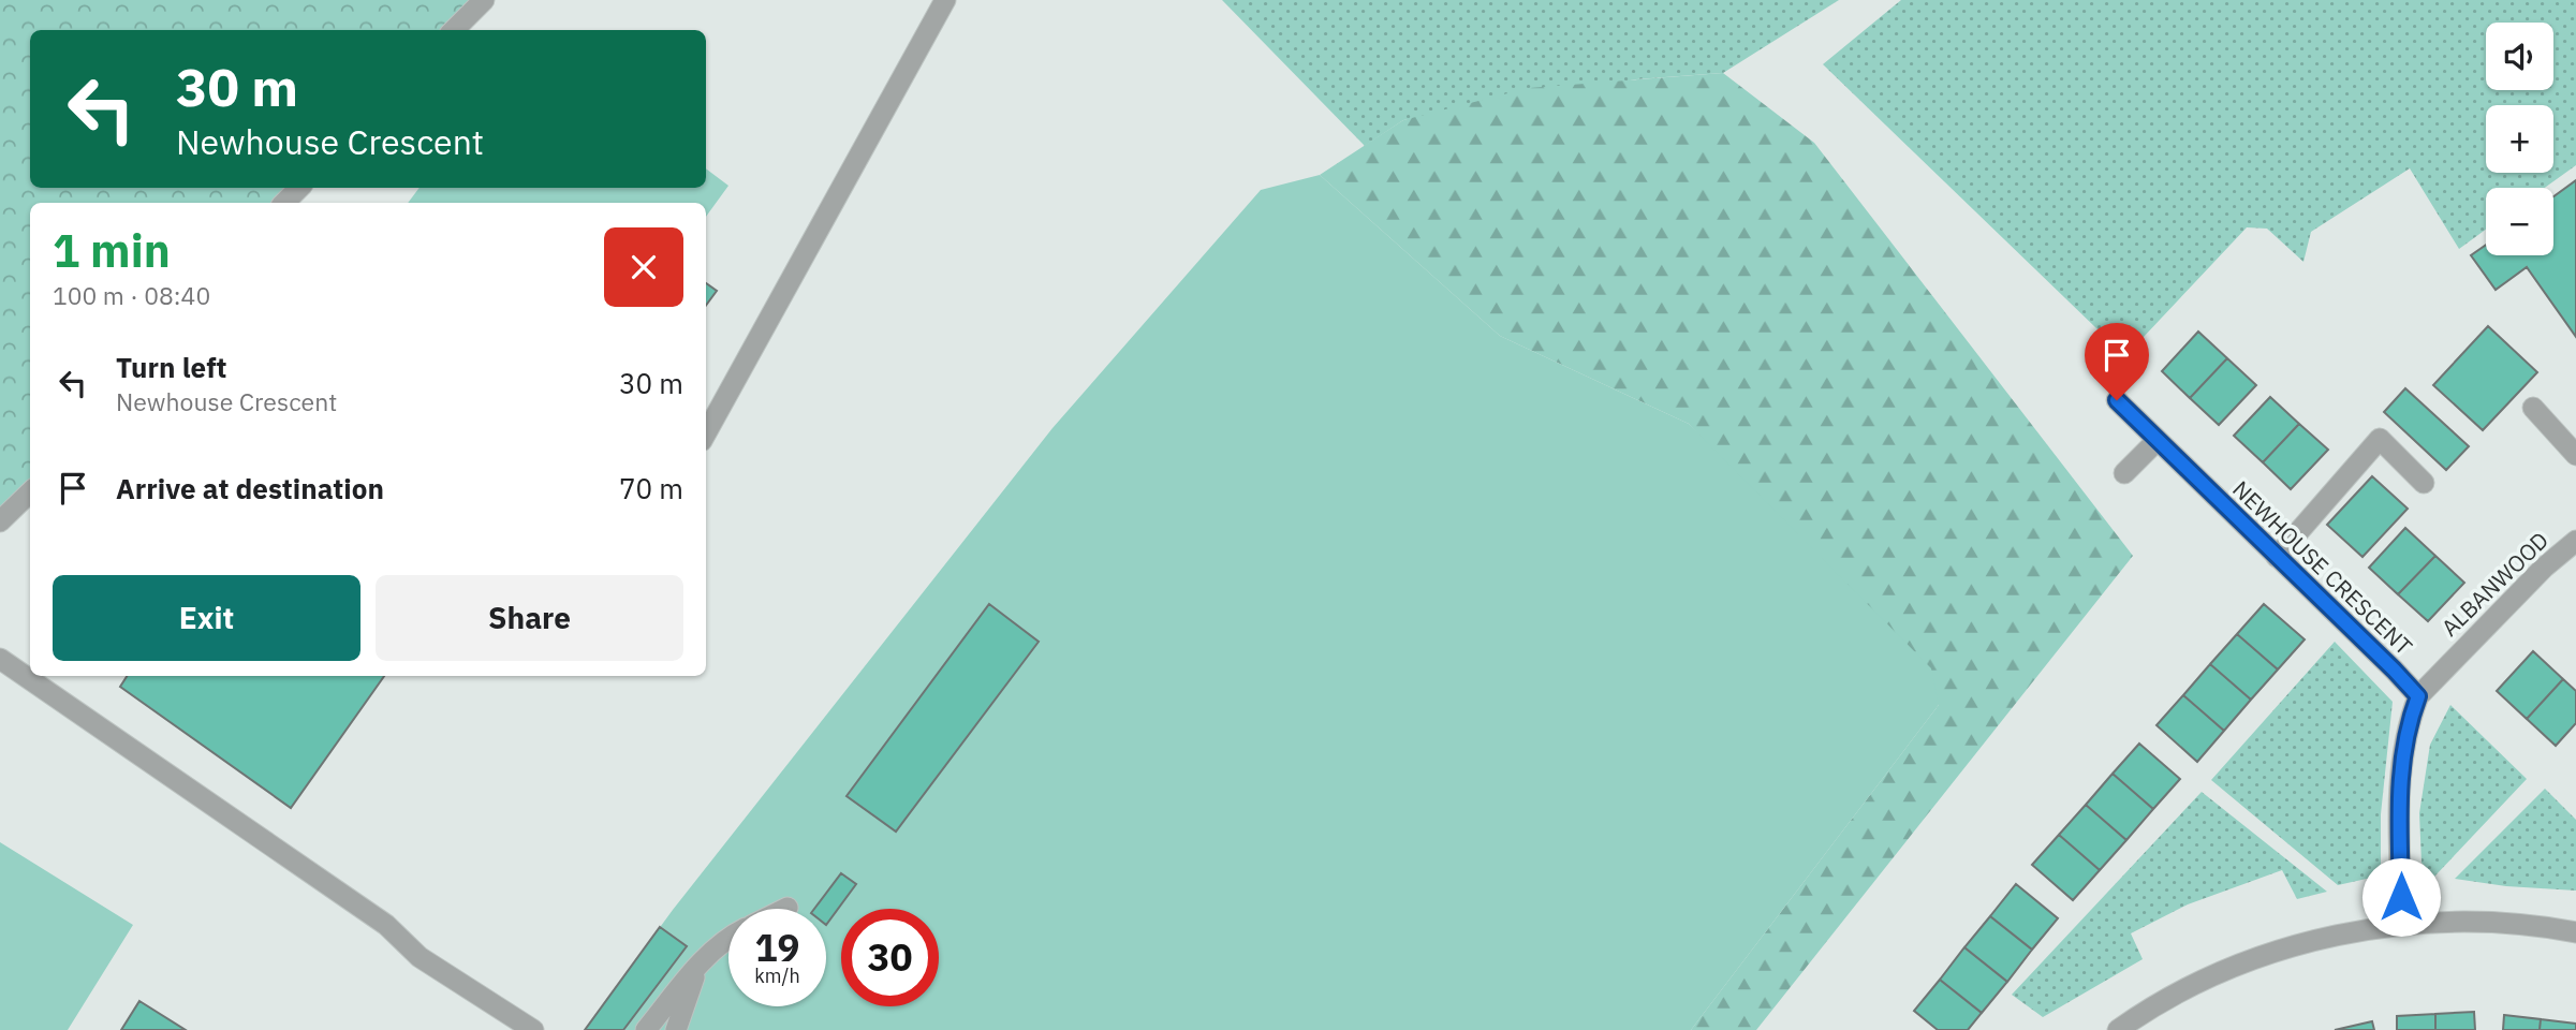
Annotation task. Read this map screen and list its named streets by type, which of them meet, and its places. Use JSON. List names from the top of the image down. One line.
{"streets":{"street":["NEWHOUSE CRESCENT","ALBANWOOD"]},"crossings":[["NEWHOUSE CRESCENT","ALBANWOOD"]],"page":{"map_buttons":["+","−"],"turn":["30 m","Newhouse Crescent"],"heading":["1 min","100 m · 08:40"],"list":[{"name":"Turn left","note":"Newhouse Crescent","value":"30 m"},{"name":"Arrive at destination","value":"70 m"}],"buttons":["Exit","Share"],"speed":"19 km/h","limit":"30"}}
